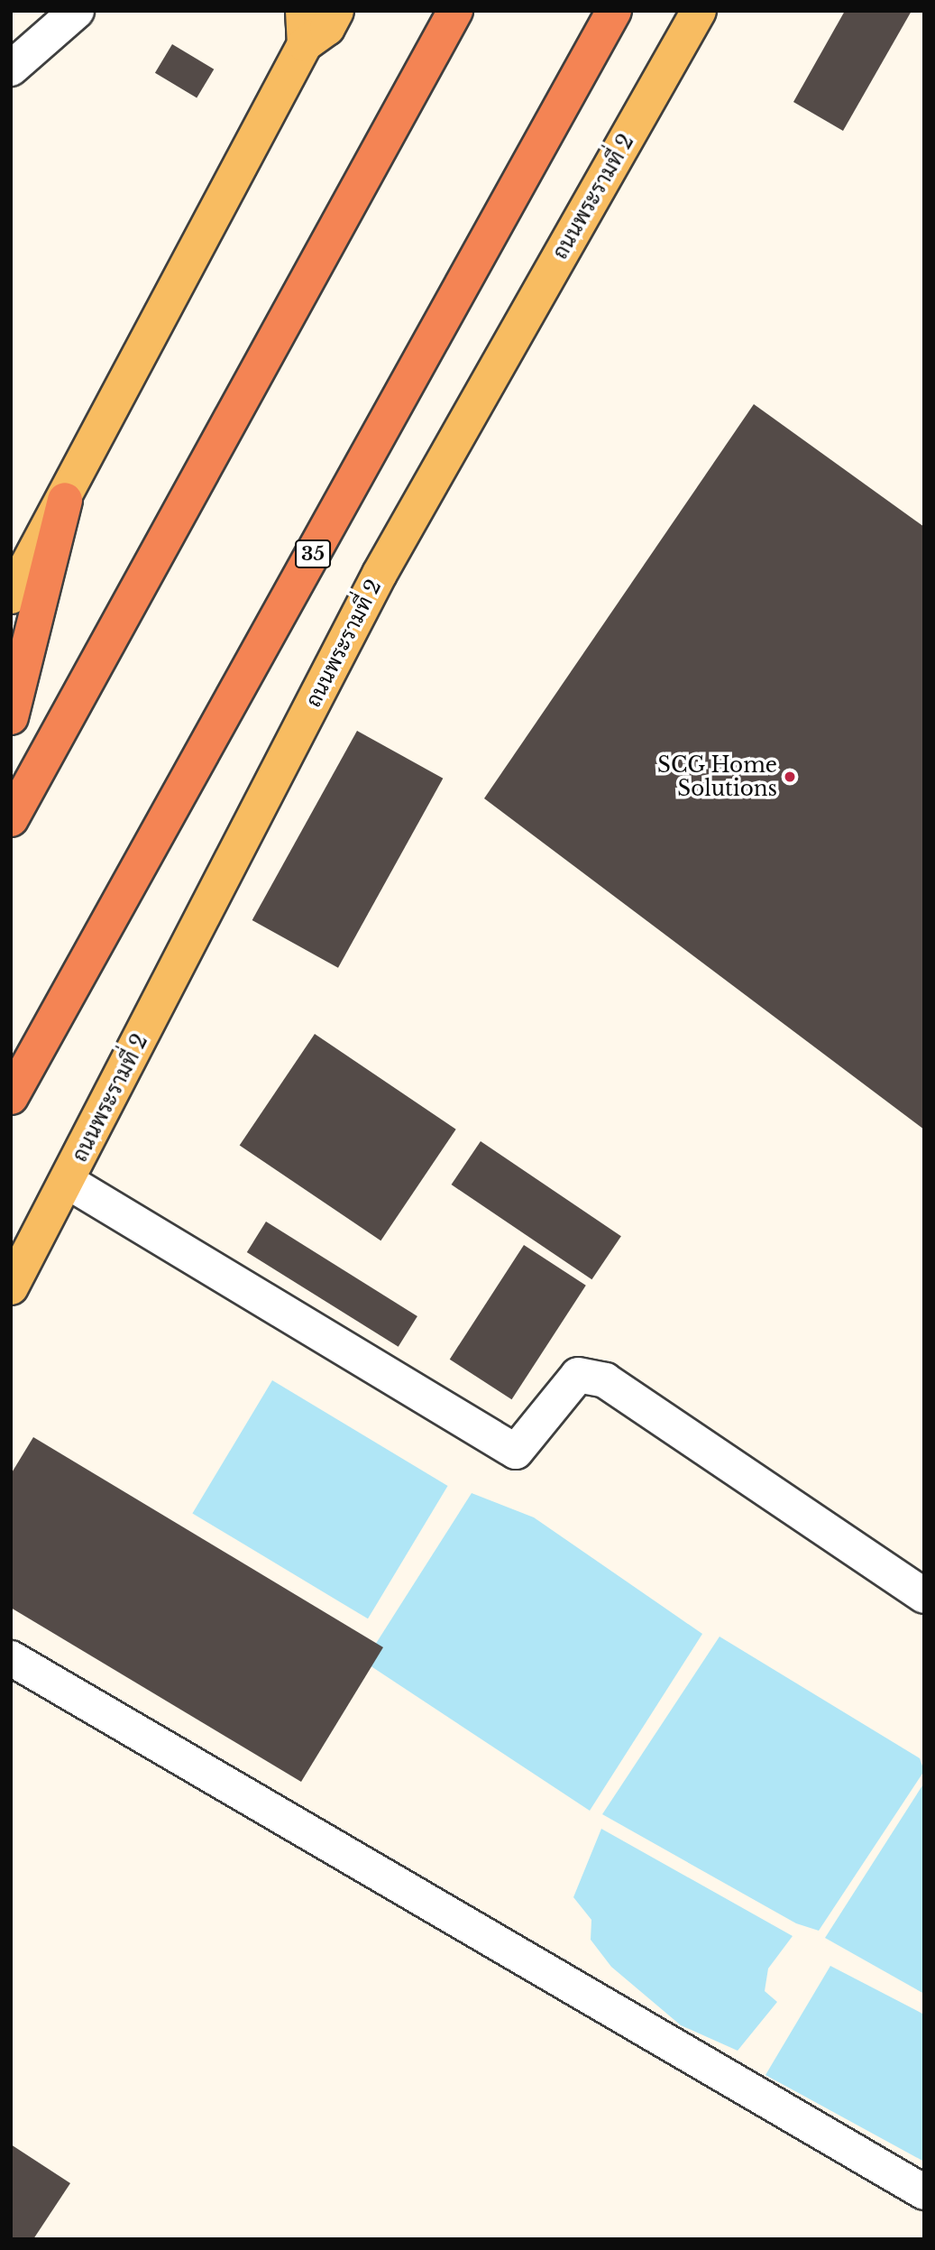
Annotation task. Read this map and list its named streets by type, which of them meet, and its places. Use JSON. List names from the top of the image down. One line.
{"streets":{"highway":["35"],"main road":["ถนนพระรามที่ 2"]},"places":["SCG Home Solutions"]}
